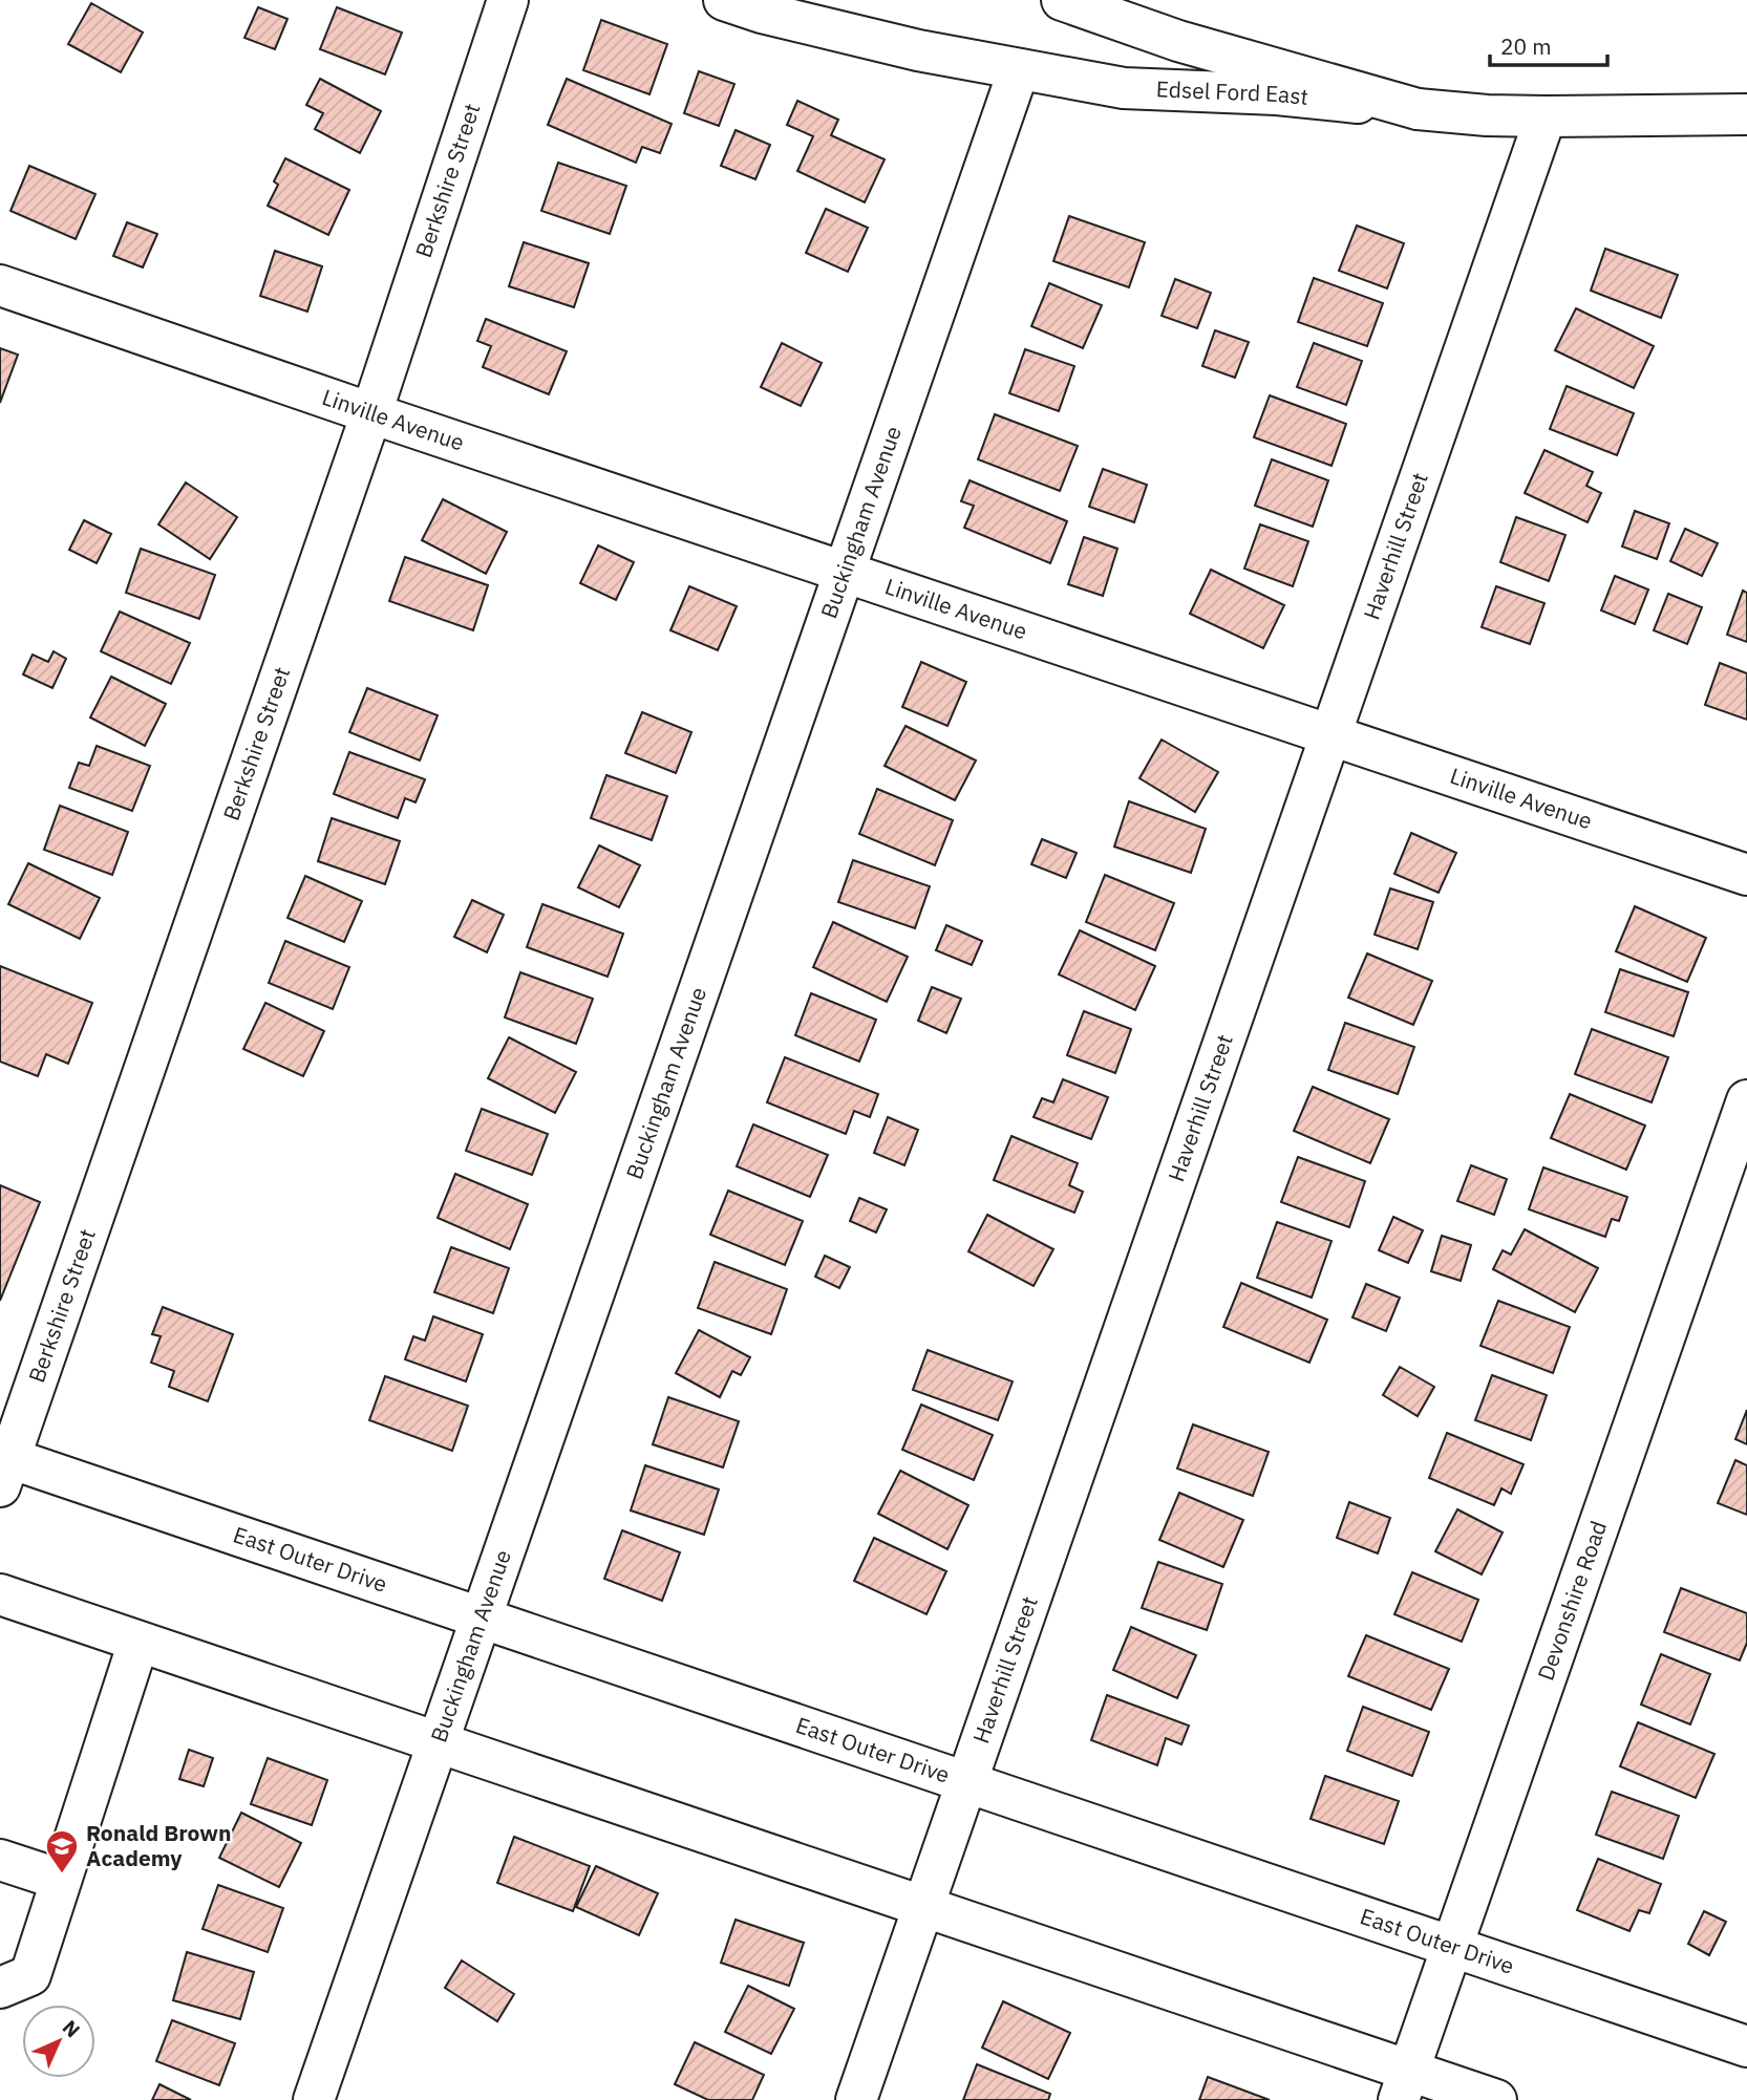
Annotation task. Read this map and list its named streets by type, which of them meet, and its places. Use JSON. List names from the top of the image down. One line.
{"streets":{"main road":["Edsel Ford East","Berkshire Street","Linville Avenue","Buckingham Avenue","Haverhill Street","East Outer Drive","Devonshire Road"]},"crossings":[["Edsel Ford East","Buckingham Avenue"],["Edsel Ford East","Haverhill Street"],["Berkshire Street","Linville Avenue"],["Berkshire Street","East Outer Drive"],["Linville Avenue","Buckingham Avenue"],["Linville Avenue","Haverhill Street"],["Buckingham Avenue","East Outer Drive"],["Haverhill Street","East Outer Drive"],["East Outer Drive","Devonshire Road"]],"places":{"school or university":["Ronald Brown Academy"]},"scale_bar":"20 m","north":"top right"}
